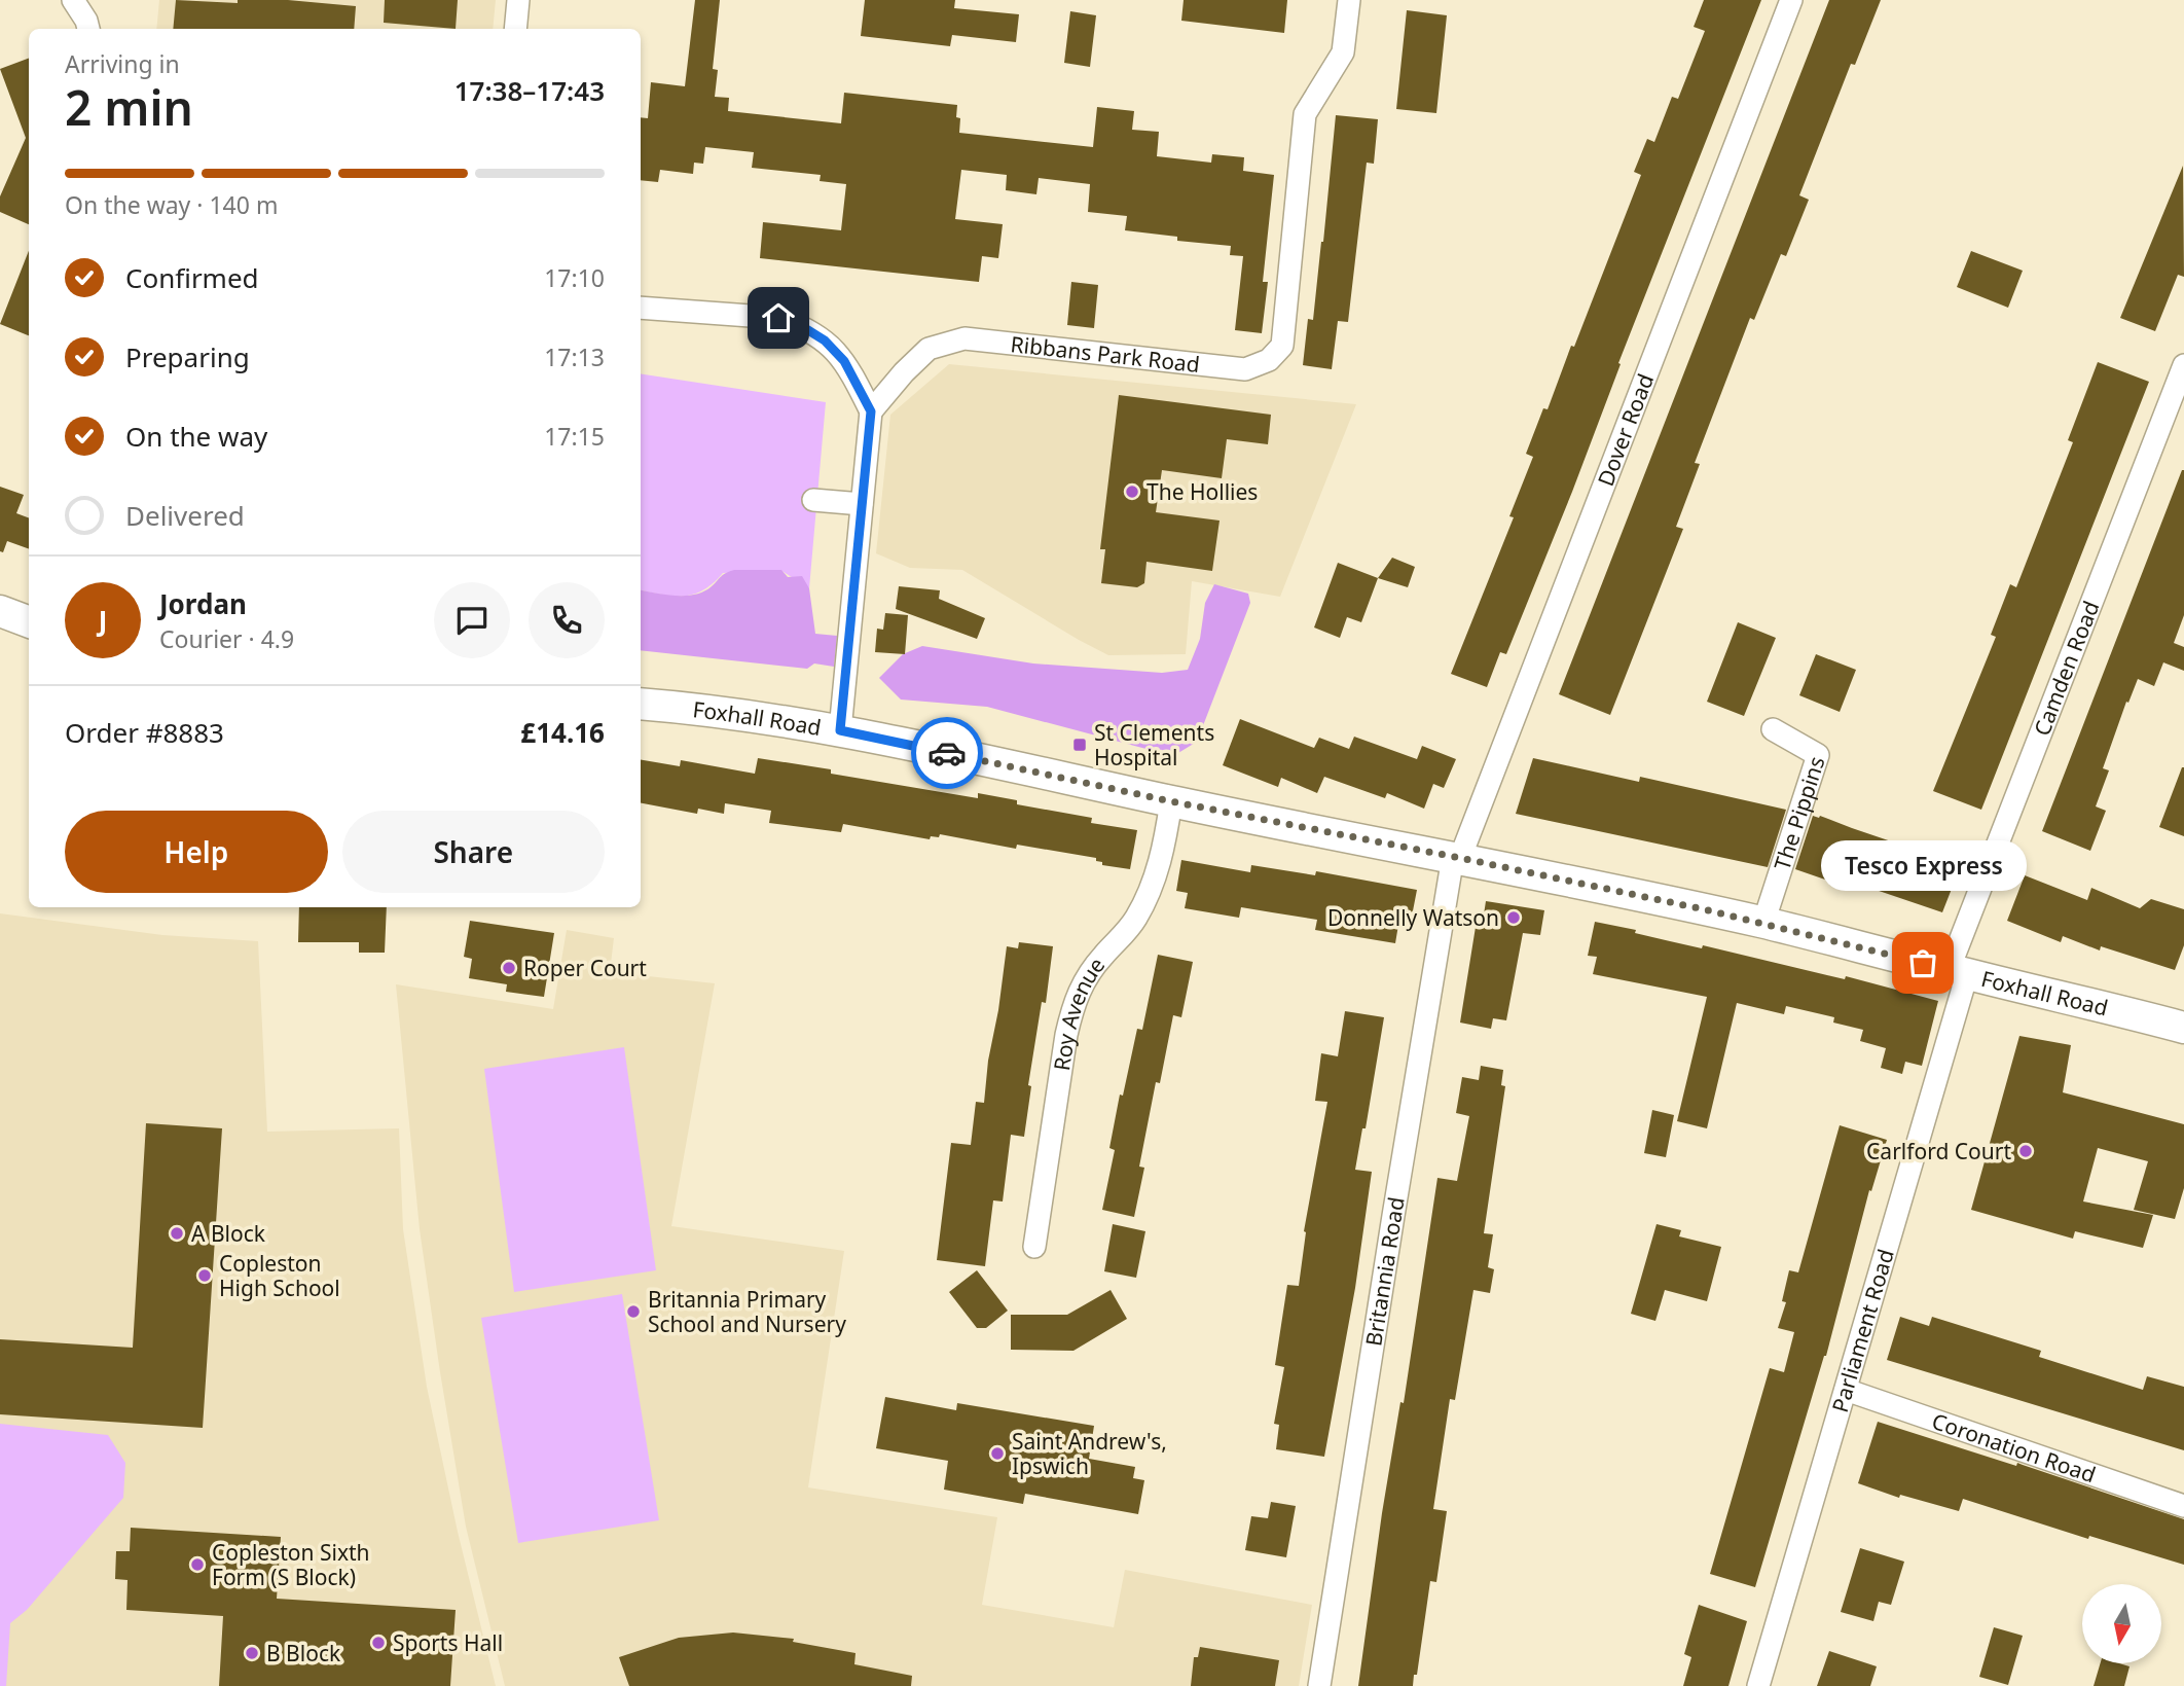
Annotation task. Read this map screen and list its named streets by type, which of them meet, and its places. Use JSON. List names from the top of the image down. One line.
{"streets":{"street":["Ribbans Park Road","Dover Road","Camden Road","Foxhall Road","The Pippins","Roy Avenue","Britannia Road","Parliament Road","Coronation Road"]},"crossings":[["Dover Road","Foxhall Road"],["Dover Road","Britannia Road"],["Camden Road","Foxhall Road"],["Camden Road","Parliament Road"],["Foxhall Road","The Pippins"],["Foxhall Road","Roy Avenue"],["Foxhall Road","Britannia Road"],["Foxhall Road","Parliament Road"],["Parliament Road","Coronation Road"]],"places":{"other":["The Hollies","Donnelly Watson","Tesco Express","Roper Court","Carlford Court","A Block","Copleston High School","Britannia Primary School and Nursery","Saint Andrew's, Ipswich","Copleston Sixth Form (S Block)","Sports Hall","B Block"],"transit":["St Clements Hospital"]},"north":"bottom","page":{"heading":["2 min","Arriving in","17:38–17:43"],"panel":["Jordan","Courier · 4.9","Order #8883","£14.16"],"bar":"On the way · 140 m","list":[["Confirmed","17:10"],["Preparing","17:13"],["On the way","17:15"],"Delivered"],"round":"J","buttons":["Help","Share"],"bubble":"Tesco Express"}}
